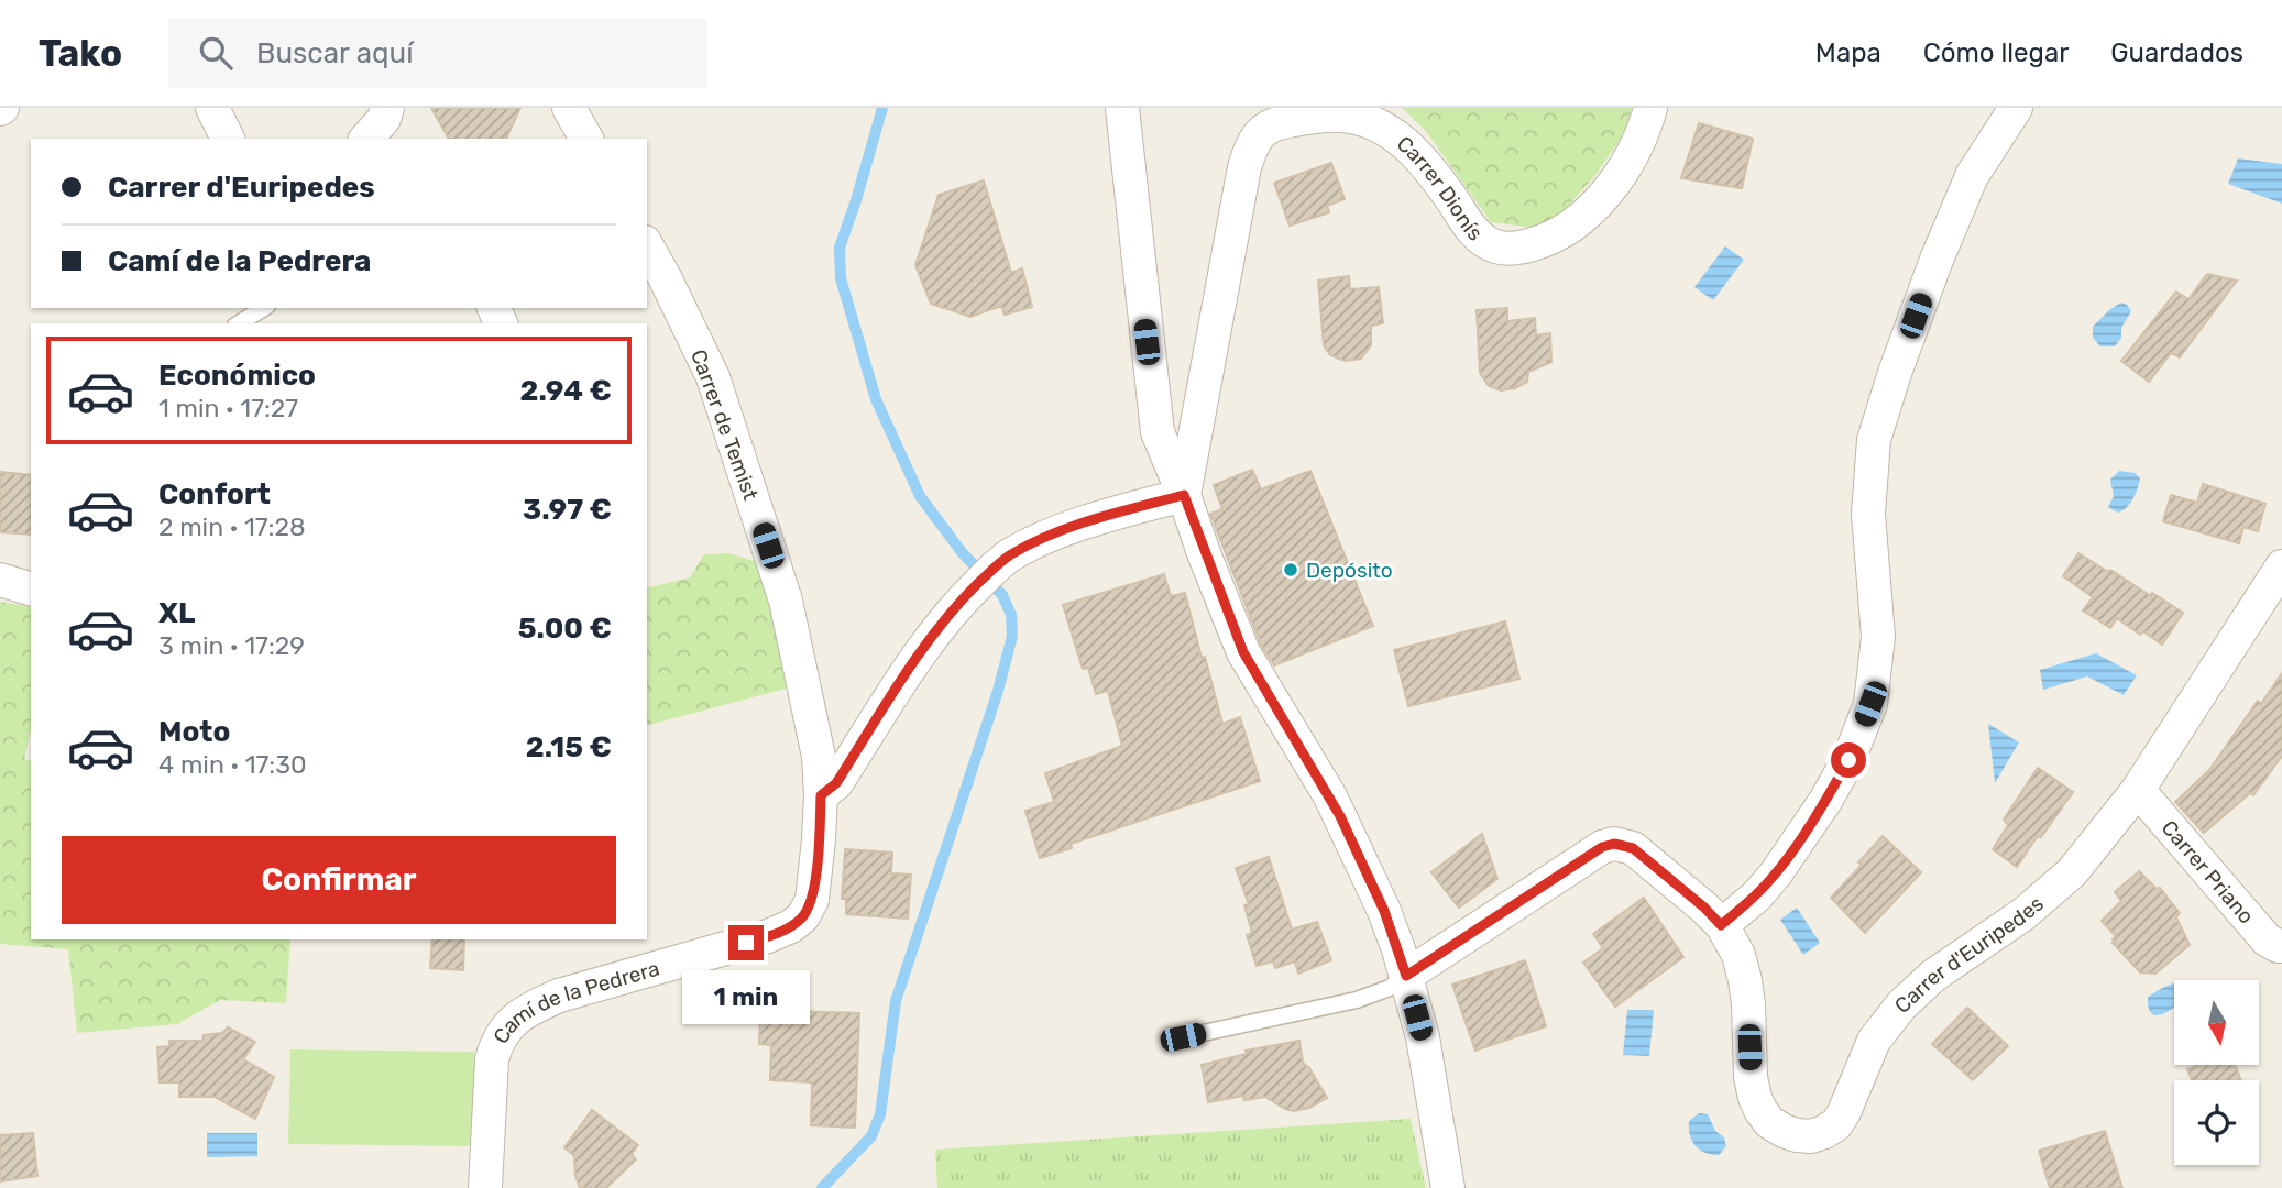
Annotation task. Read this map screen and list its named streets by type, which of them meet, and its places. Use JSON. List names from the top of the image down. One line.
{"streets":{"street":["Carrer Dionís","Carrer de Temist","Carrer Priano","Carrer d'Euripedes","Camí de la Pedrera"]},"crossings":[["Carrer de Temist","Camí de la Pedrera"],["Carrer Priano","Carrer d'Euripedes"]],"places":["Depósito"],"north":"bottom","page":{"header":"Tako","search":"Buscar aquí","nav":["Mapa","Cómo llegar","Guardados"],"banner":["Carrer d'Euripedes","Camí de la Pedrera"],"list":[{"name":"Económico","note":"1 min · 17:27","value":"2.94 €"},{"name":"Confort","note":"2 min · 17:28","value":"3.97 €"},{"name":"XL","note":"3 min · 17:29","value":"5.00 €"},{"name":"Moto","note":"4 min · 17:30","value":"2.15 €"}],"buttons":"Confirmar","bubble":"1 min"}}
